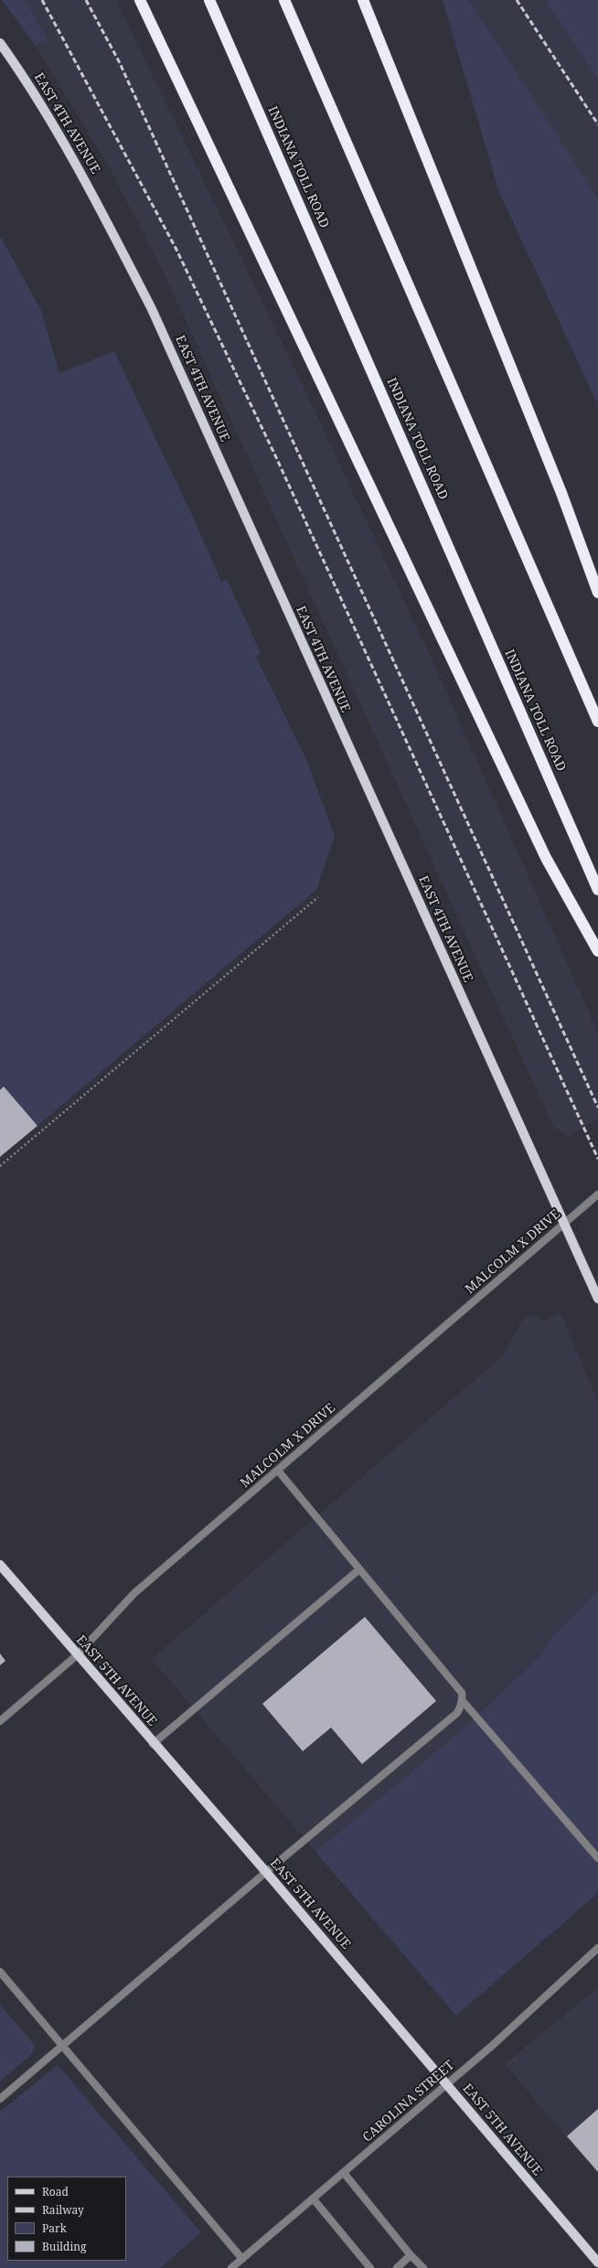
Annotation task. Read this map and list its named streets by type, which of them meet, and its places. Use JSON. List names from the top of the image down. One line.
{"streets":{"highway":["INDIANA TOLL ROAD"],"main road":["EAST 4TH AVENUE","EAST 5TH AVENUE"],"street":["MALCOLM X DRIVE","CAROLINA STREET"]},"crossings":[["EAST 4TH AVENUE","MALCOLM X DRIVE"],["MALCOLM X DRIVE","EAST 5TH AVENUE"],["EAST 5TH AVENUE","CAROLINA STREET"]],"legend":["Road","Railway","Park","Building"]}
